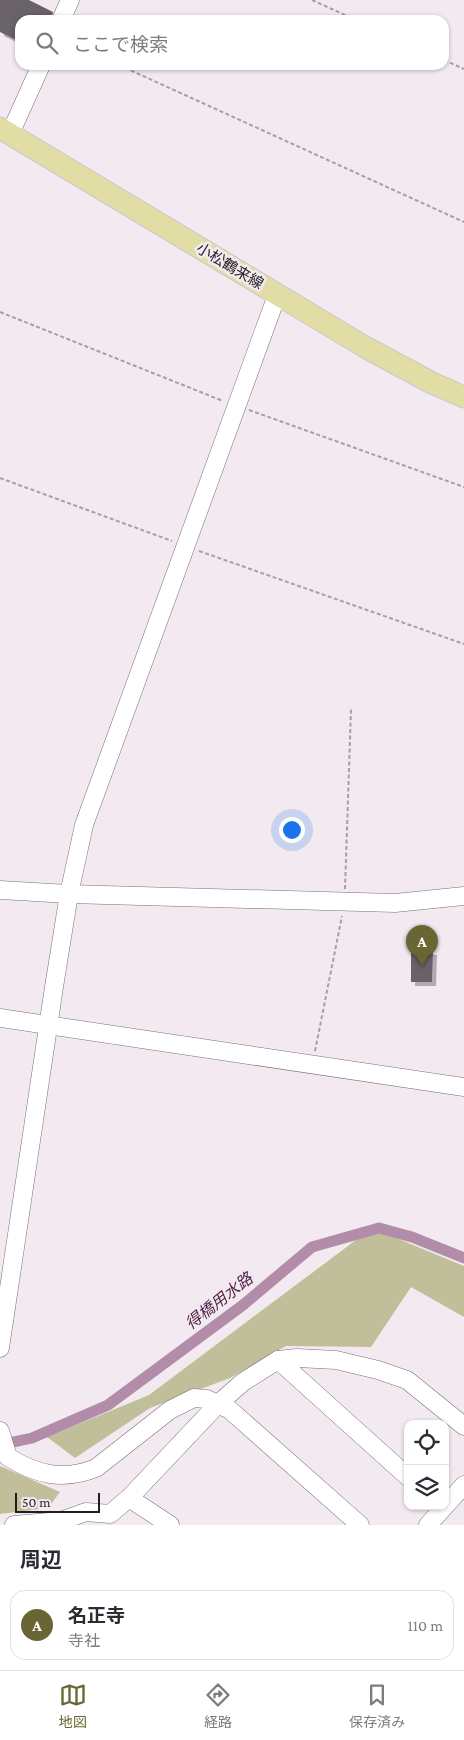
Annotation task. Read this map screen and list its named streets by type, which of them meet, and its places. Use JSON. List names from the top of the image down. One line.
{"streets":{"main road":["小松鶴来線"]},"water":["得橋用水路"],"scale_bar":"50 m","page":{"search":"ここで検索","pins":"A","scale":"50 m","heading":"周辺","list":[{"mark":"A","name":"名正寺","note":"寺社","value":"110 m"}],"nav":["地図","経路","保存済み"]}}
